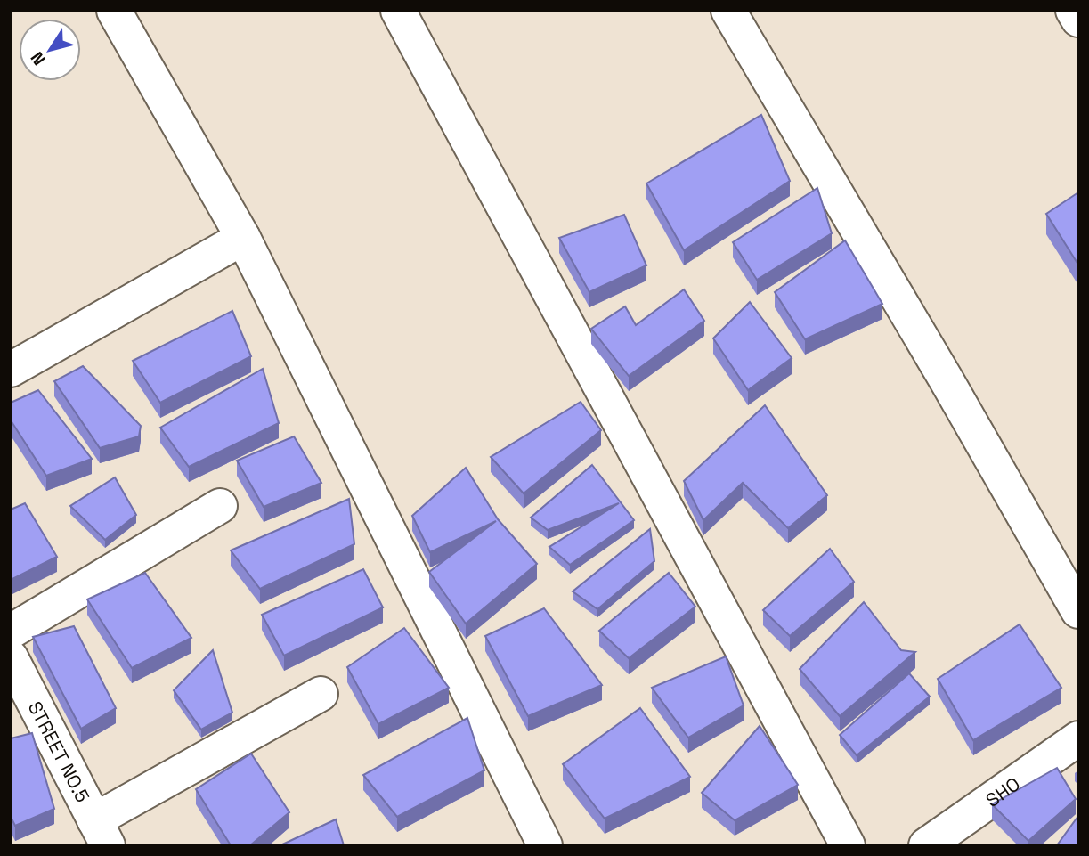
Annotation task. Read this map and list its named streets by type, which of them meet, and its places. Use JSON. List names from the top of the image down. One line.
{"streets":{"street":["STREET NO.5","SHO"]},"north":"bottom left"}
